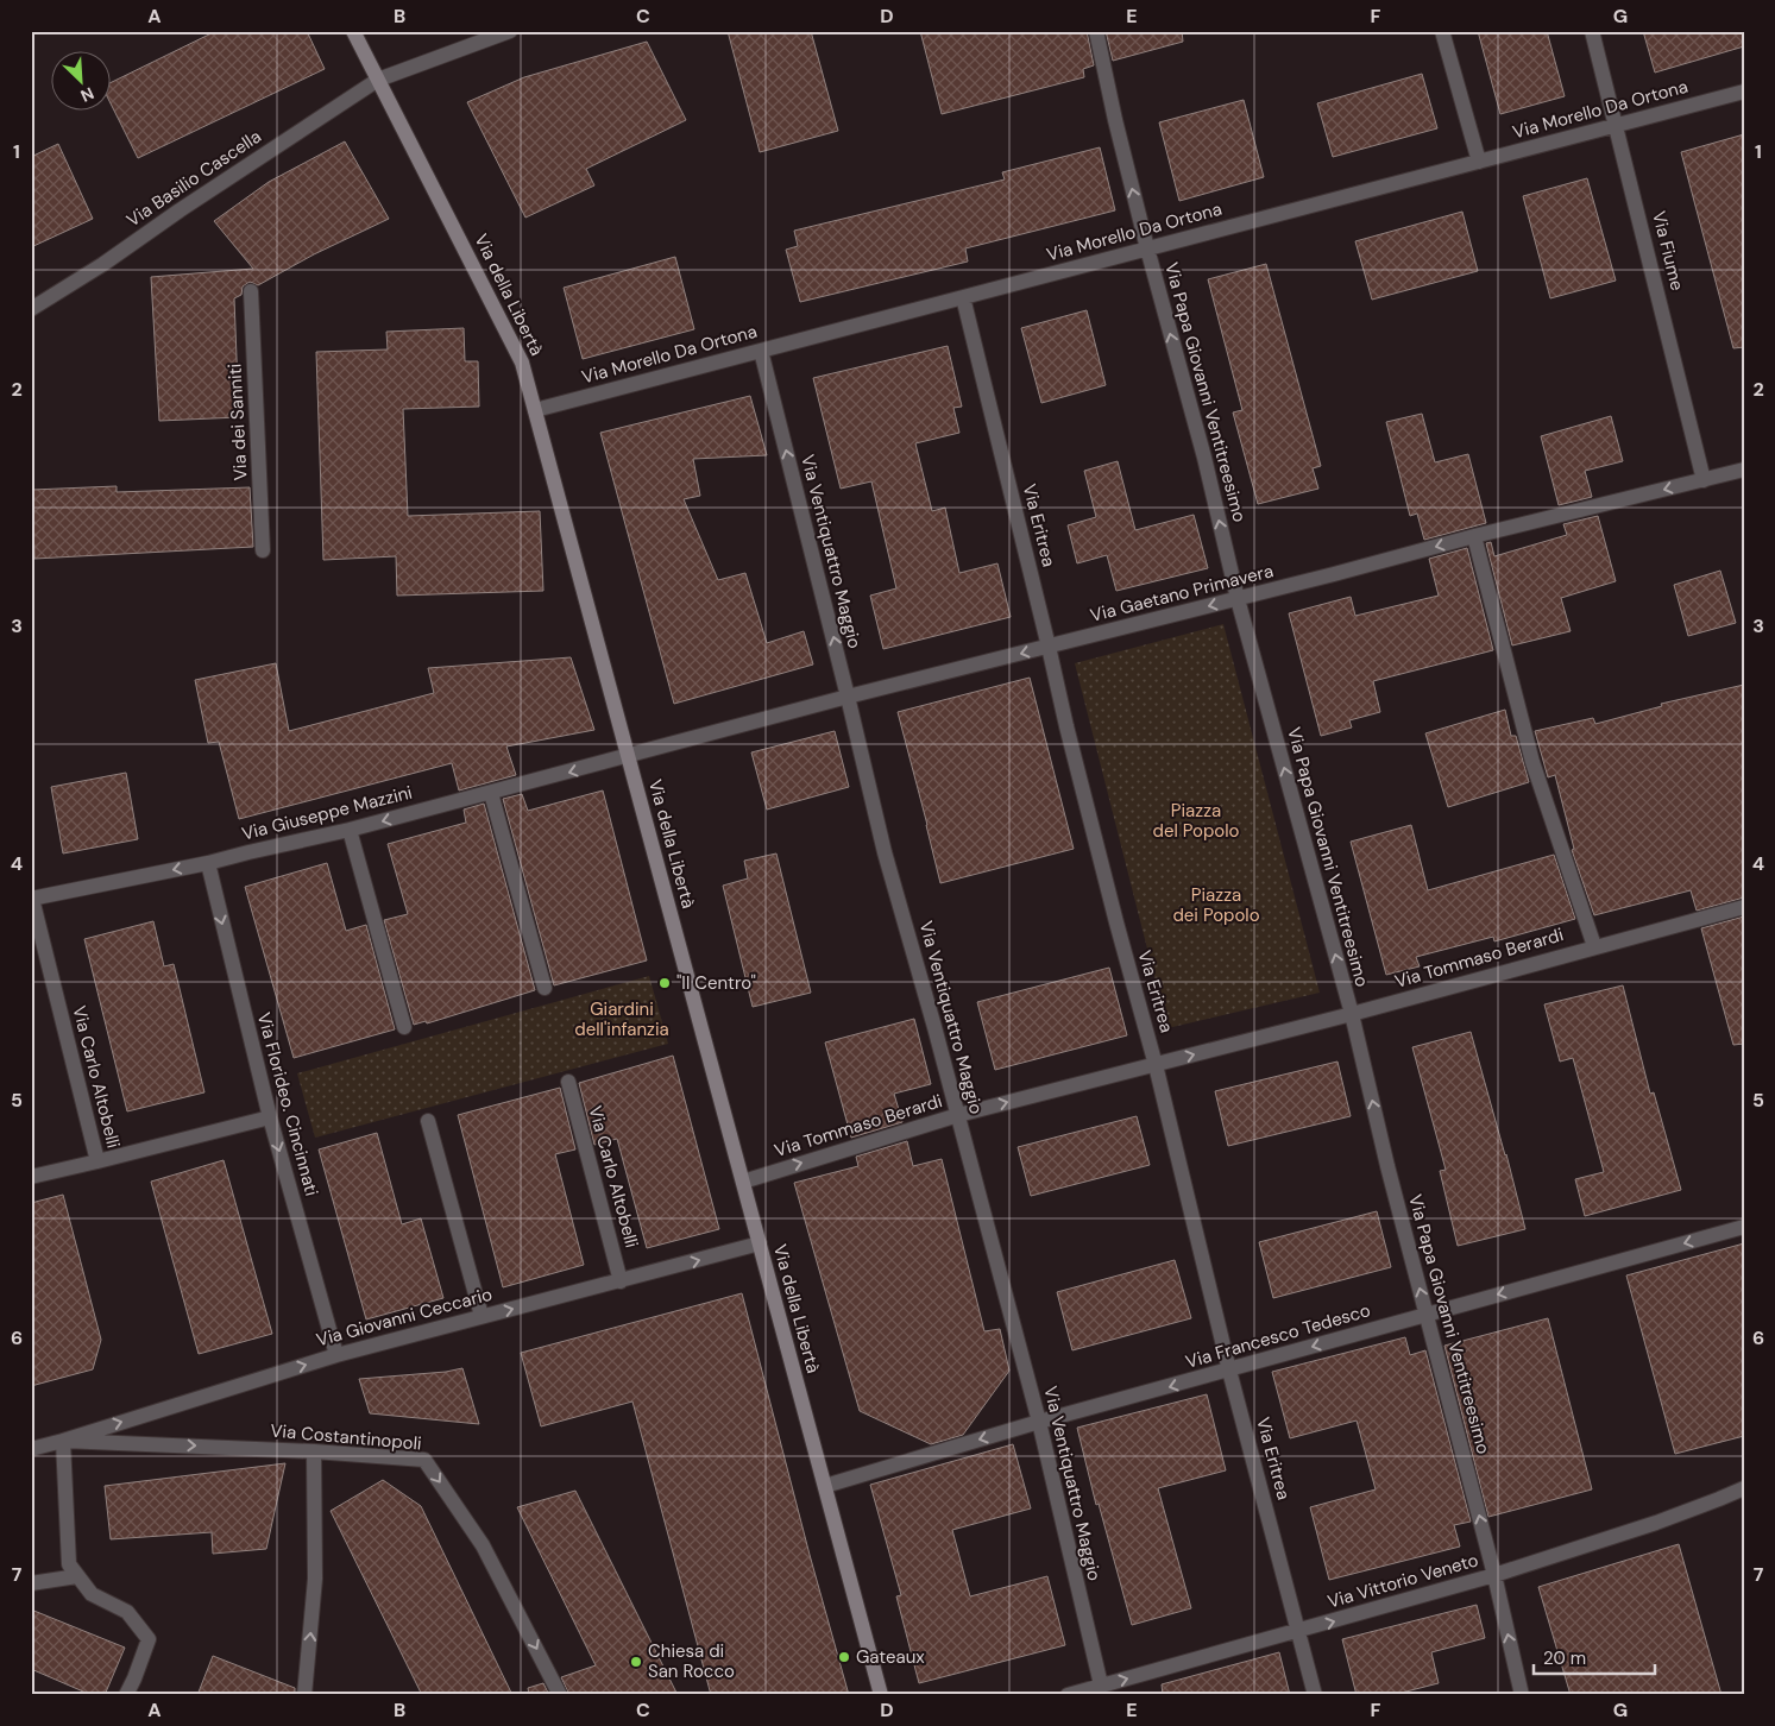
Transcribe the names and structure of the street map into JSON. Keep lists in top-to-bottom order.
{
  "streets": {
    "main road": ["Via della Libertà"],
    "street": [
      "Via Morello Da Ortona",
      "Via Basilio Cascella",
      "Via Fiume",
      "Via Papa Giovanni Ventitreesimo",
      "Via dei Sanniti",
      "Via Eritrea",
      "Via Ventiquattro Maggio",
      "Via Gaetano Primavera",
      "Via Giuseppe Mazzini",
      "Via Tommaso Berardi",
      "Via Carlo Altobelli",
      "Via Florideo. Cincinnati",
      "Via Giovanni Ceccario",
      "Via Francesco Tedesco",
      "Via Costantinopoli",
      "Via Vittorio Veneto"
    ]
  },
  "crossings": [
    ["Via Morello Da Ortona", "Via Fiume"],
    ["Via Morello Da Ortona", "Via della Libertà"],
    ["Via Morello Da Ortona", "Via Papa Giovanni Ventitreesimo"],
    ["Via Morello Da Ortona", "Via Eritrea"],
    ["Via Morello Da Ortona", "Via Ventiquattro Maggio"],
    ["Via Basilio Cascella", "Via della Libertà"],
    ["Via Fiume", "Via Gaetano Primavera"],
    ["Via della Libertà", "Via Gaetano Primavera"],
    ["Via della Libertà", "Via Giuseppe Mazzini"],
    ["Via della Libertà", "Via Tommaso Berardi"],
    ["Via della Libertà", "Via Giovanni Ceccario"],
    ["Via della Libertà", "Via Francesco Tedesco"],
    ["Via Papa Giovanni Ventitreesimo", "Via Gaetano Primavera"],
    ["Via Papa Giovanni Ventitreesimo", "Via Tommaso Berardi"],
    ["Via Papa Giovanni Ventitreesimo", "Via Francesco Tedesco"],
    ["Via Papa Giovanni Ventitreesimo", "Via Vittorio Veneto"],
    ["Via Eritrea", "Via Gaetano Primavera"],
    ["Via Eritrea", "Via Tommaso Berardi"],
    ["Via Eritrea", "Via Francesco Tedesco"],
    ["Via Eritrea", "Via Vittorio Veneto"],
    ["Via Ventiquattro Maggio", "Via Gaetano Primavera"],
    ["Via Ventiquattro Maggio", "Via Tommaso Berardi"],
    ["Via Ventiquattro Maggio", "Via Francesco Tedesco"],
    ["Via Ventiquattro Maggio", "Via Vittorio Veneto"],
    ["Via Gaetano Primavera", "Via Giuseppe Mazzini"],
    ["Via Giuseppe Mazzini", "Via Carlo Altobelli"],
    ["Via Giuseppe Mazzini", "Via Florideo. Cincinnati"],
    ["Via Carlo Altobelli", "Via Florideo. Cincinnati"],
    ["Via Carlo Altobelli", "Via Giovanni Ceccario"],
    ["Via Florideo. Cincinnati", "Via Giovanni Ceccario"],
    ["Via Giovanni Ceccario", "Via Costantinopoli"]
  ],
  "one_way": [
    "Via Papa Giovanni Ventitreesimo",
    "Via Gaetano Primavera",
    "Via Giuseppe Mazzini",
    "Via Tommaso Berardi",
    "Via Florideo. Cincinnati",
    "Via Giovanni Ceccario",
    "Via Francesco Tedesco",
    "Via Costantinopoli",
    "Via Vittorio Veneto"
  ],
  "parks": ["Piazza del Popolo", "Piazza dei Popolo", "Giardini dell'infanzia"],
  "places": ["\"Il Centro\"", "Gateaux", "Chiesa di San Rocco"],
  "scale_bar": "20 m",
  "north": "bottom right",
  "grid": {
    "columns": [
      "A",
      "B",
      "C",
      "D",
      "E",
      "F",
      "G"
    ],
    "rows": [
      "1",
      "2",
      "3",
      "4",
      "5",
      "6",
      "7"
    ]
  }
}
